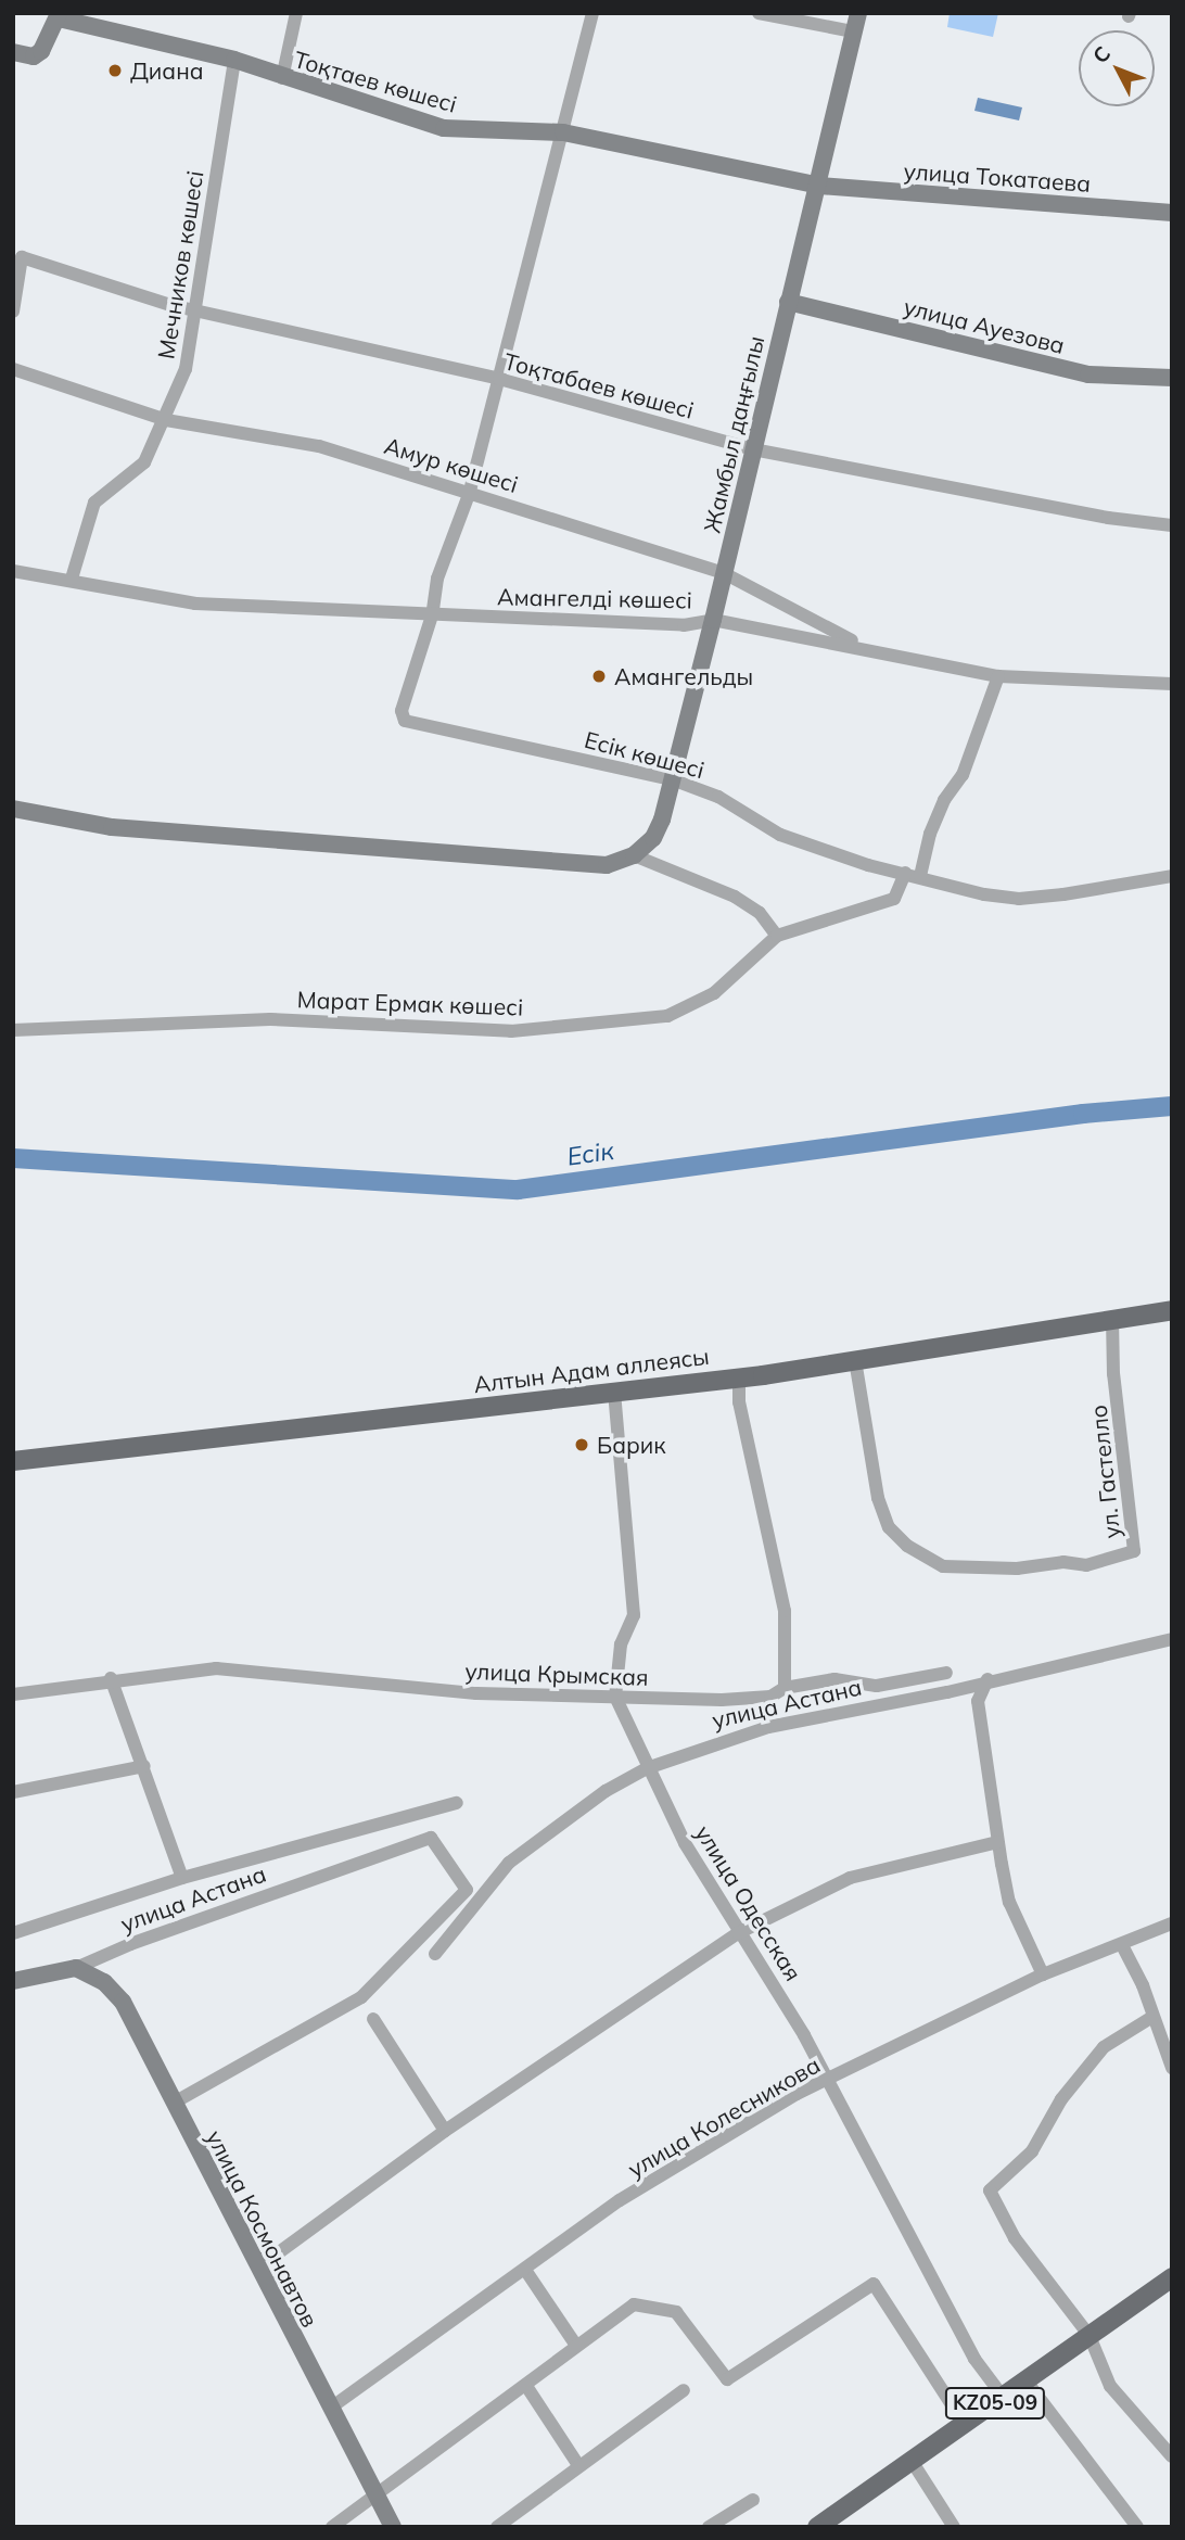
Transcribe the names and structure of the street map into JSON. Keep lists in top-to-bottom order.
{
  "streets": {
    "main road": ["Алтын Адам аллеясы", "KZ05-09"],
    "street": [
      "Тоқтаев көшесі",
      "улица Токатаева",
      "Мечников көшесі",
      "улица Ауезова",
      "Тоқтабаев көшесі",
      "Жамбыл даңғылы",
      "Амур көшесі",
      "Амангелді көшесі",
      "Есік көшесі",
      "Марат Ермак көшесі",
      "ул. Гастелло",
      "улица Крымская",
      "улица Астана",
      "улица Одесская",
      "улица Колесникова",
      "улица Космонавтов"
    ]
  },
  "crossings": [
    ["Тоқтаев көшесі", "улица Токатаева"],
    ["Тоқтаев көшесі", "Мечников көшесі"],
    ["Тоқтаев көшесі", "Жамбыл даңғылы"],
    ["улица Токатаева", "Жамбыл даңғылы"],
    ["Мечников көшесі", "Тоқтабаев көшесі"],
    ["Мечников көшесі", "Амур көшесі"],
    ["Мечников көшесі", "Амангелді көшесі"],
    ["улица Ауезова", "Жамбыл даңғылы"],
    ["Тоқтабаев көшесі", "Жамбыл даңғылы"],
    ["Жамбыл даңғылы", "Амур көшесі"],
    ["Жамбыл даңғылы", "Амангелді көшесі"],
    ["Жамбыл даңғылы", "Есік көшесі"],
    ["Амур көшесі", "Амангелді көшесі"],
    ["Амангелді көшесі", "Есік көшесі"],
    ["Алтын Адам аллеясы", "ул. Гастелло"],
    ["Алтын Адам аллеясы", "улица Одесская"],
    ["улица Крымская", "улица Одесская"],
    ["улица Астана", "улица Одесская"],
    ["улица Астана", "улица Космонавтов"],
    ["улица Одесская", "улица Колесникова"],
    ["улица Одесская", "KZ05-09"],
    ["улица Колесникова", "улица Космонавтов"]
  ],
  "water": ["Есік"],
  "places": ["Диана", "Амангельды", "Барик"],
  "north": "top left"
}
